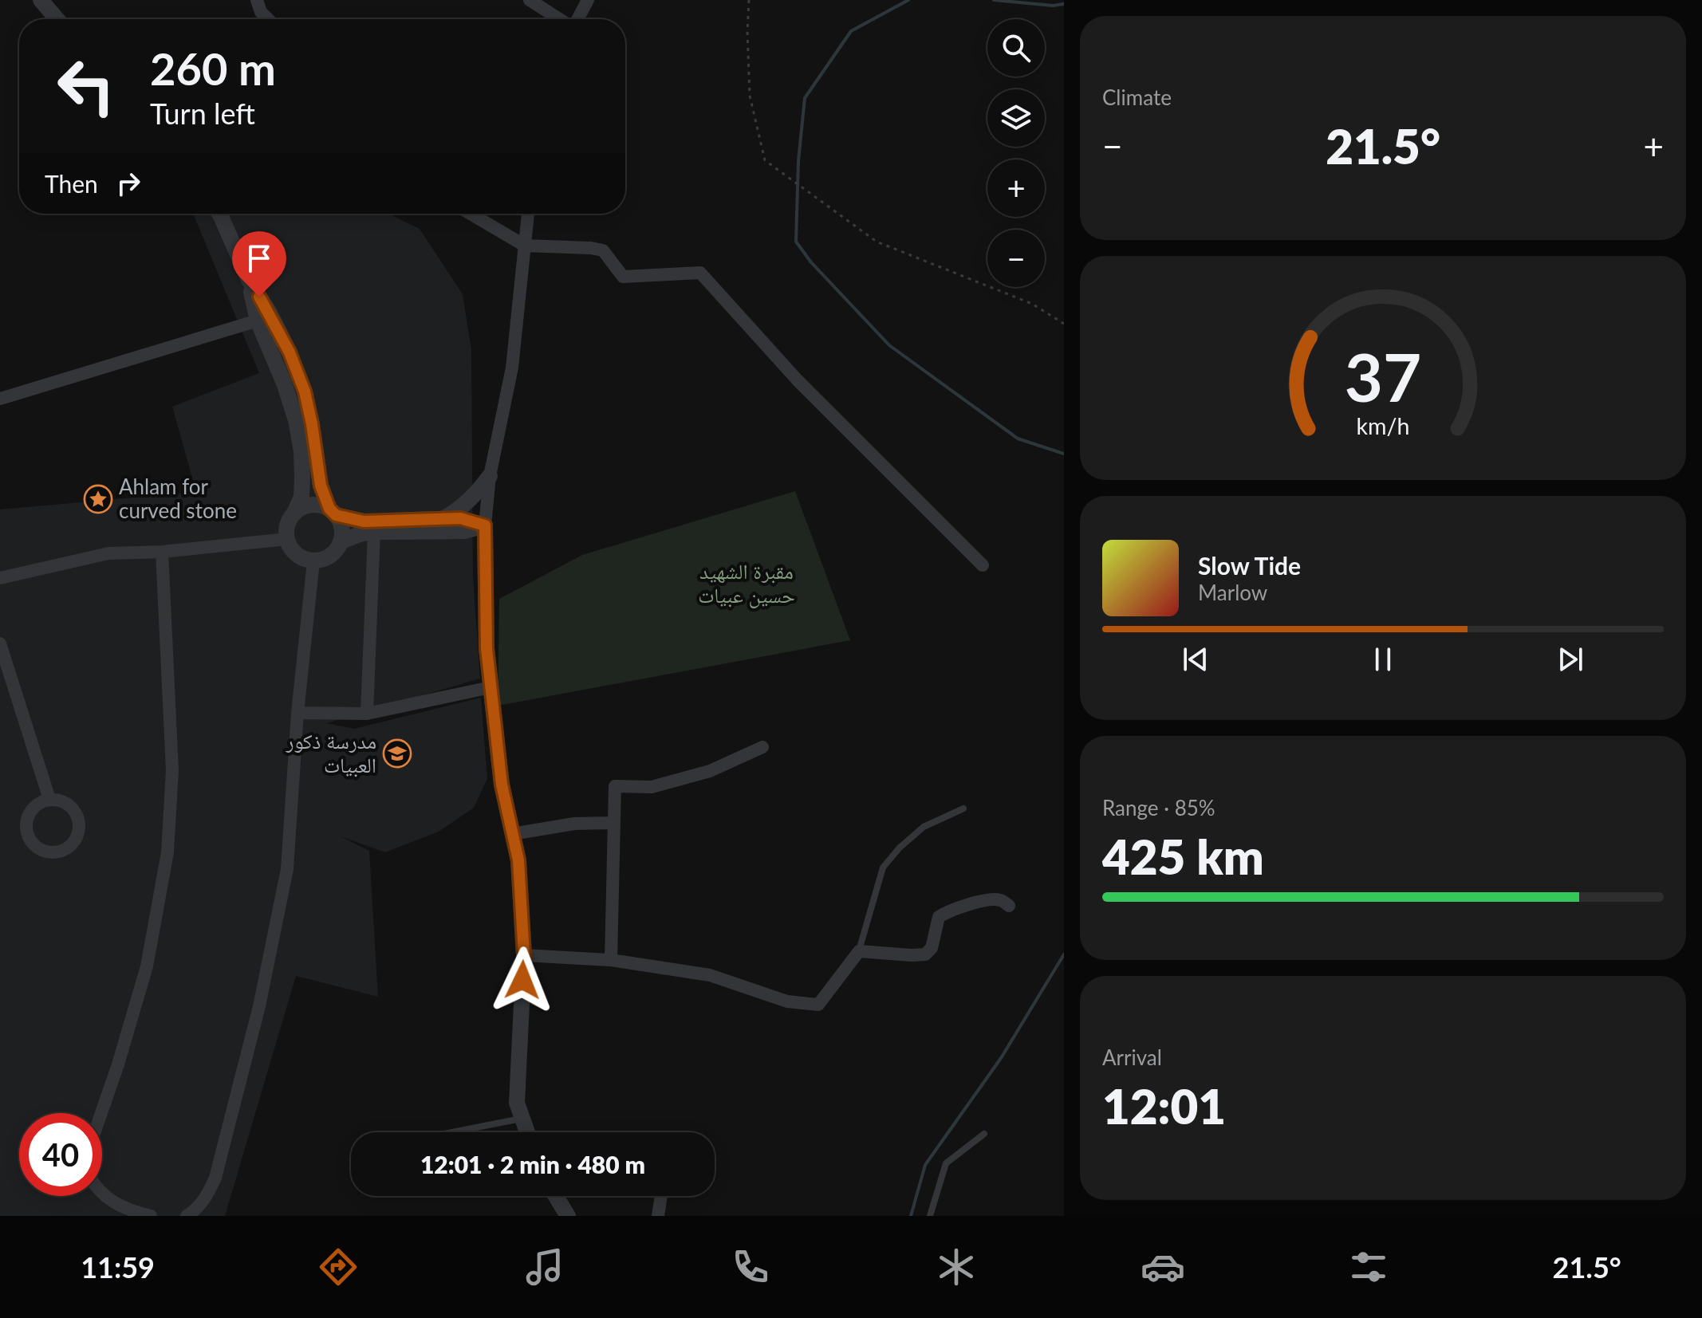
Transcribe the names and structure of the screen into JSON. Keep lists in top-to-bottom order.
{
  "parks": ["مقبرة الشهيد حسين عبيات"],
  "places": {
    "place": ["Ahlam for curved stone"],
    "school or university": ["مدرسة ذكور العبيات"]
  },
  "page": {
    "tile": [
      "Climate",
      ["Range · 85%", "425 km"],
      ["Arrival", "12:01"]
    ],
    "map_buttons": ["+", "−"],
    "turn": ["260 m", "Turn left"],
    "heat": ["−", "21.5°", "+"],
    "then": "Then",
    "song": ["Slow Tide", "Marlow"],
    "limit": "40",
    "trip": "12:01 · 2 min · 480 m",
    "tabs": ["11:59", "21.5°"],
    "gauge": ["37", "km/h"]
  }
}
